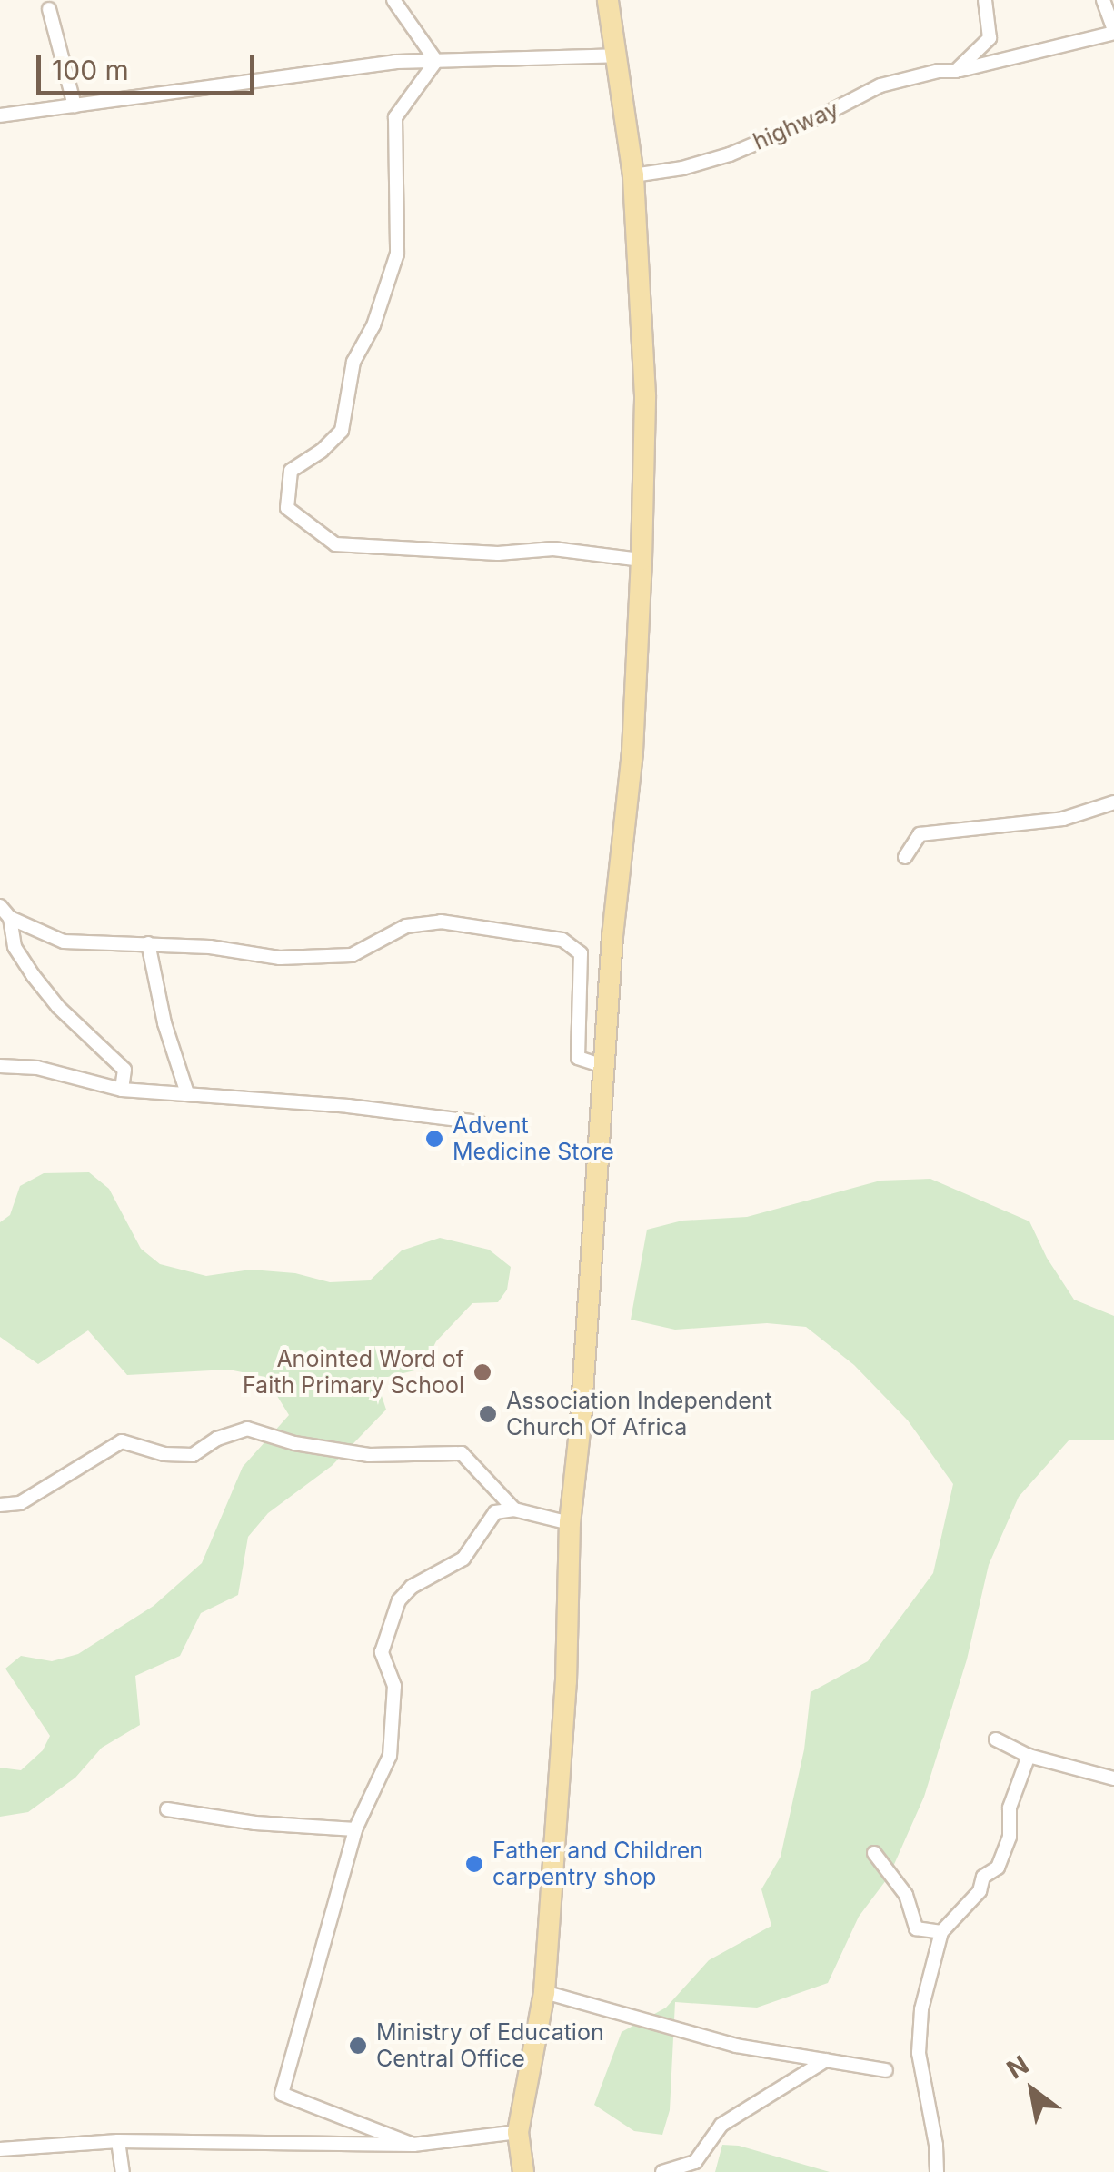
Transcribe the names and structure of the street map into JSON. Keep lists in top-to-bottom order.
{
  "streets": {
    "street": ["highway"]
  },
  "places": [
    "Advent Medicine Store",
    "Anointed Word of Faith Primary School",
    "Association Independent Church Of Africa",
    "Father and Children carpentry shop",
    "Ministry of Education Central Office"
  ],
  "scale_bar": "100 m",
  "north": "top left"
}
